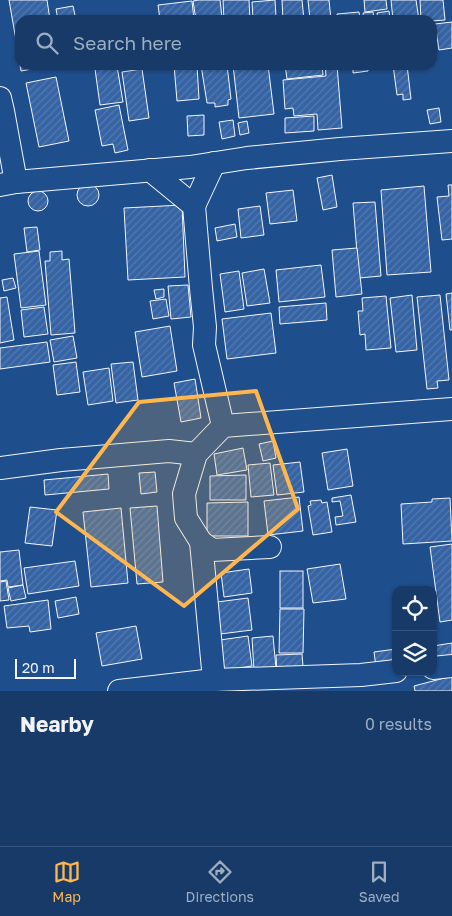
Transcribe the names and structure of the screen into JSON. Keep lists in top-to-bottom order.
{
  "scale_bar": "20 m",
  "page": {
    "search": "Search here",
    "scale": "20 m",
    "heading": ["Nearby", "0 results"],
    "nav": ["Map", "Directions", "Saved"]
  }
}
